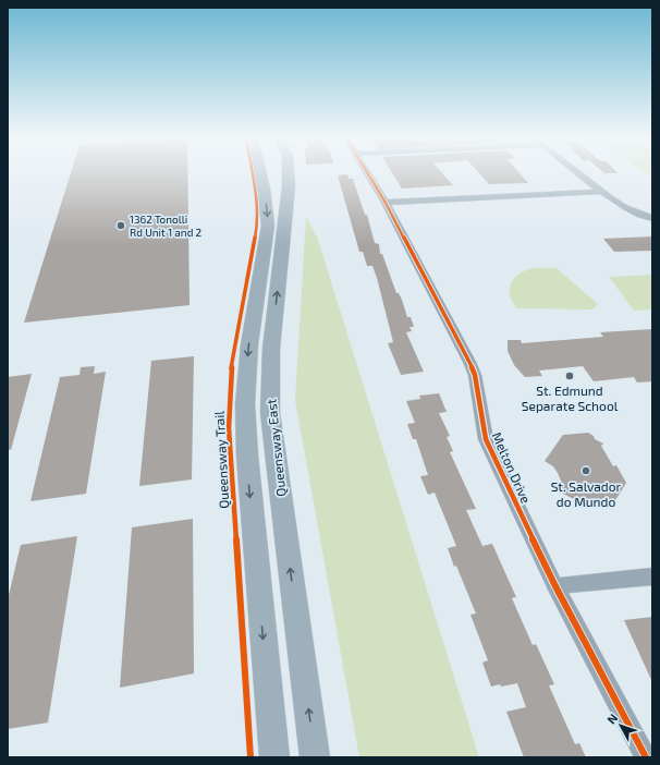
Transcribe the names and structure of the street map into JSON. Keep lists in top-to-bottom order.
{
  "streets": {
    "main road": ["Queensway East"],
    "street": ["Melton Drive"],
    "cycle path": ["Queensway Trail"]
  },
  "places": ["1362 Tonolli Rd Unit 1 and 2", "St. Edmund Separate School", "St. Salvador do Mundo"],
  "north": "top left"
}
